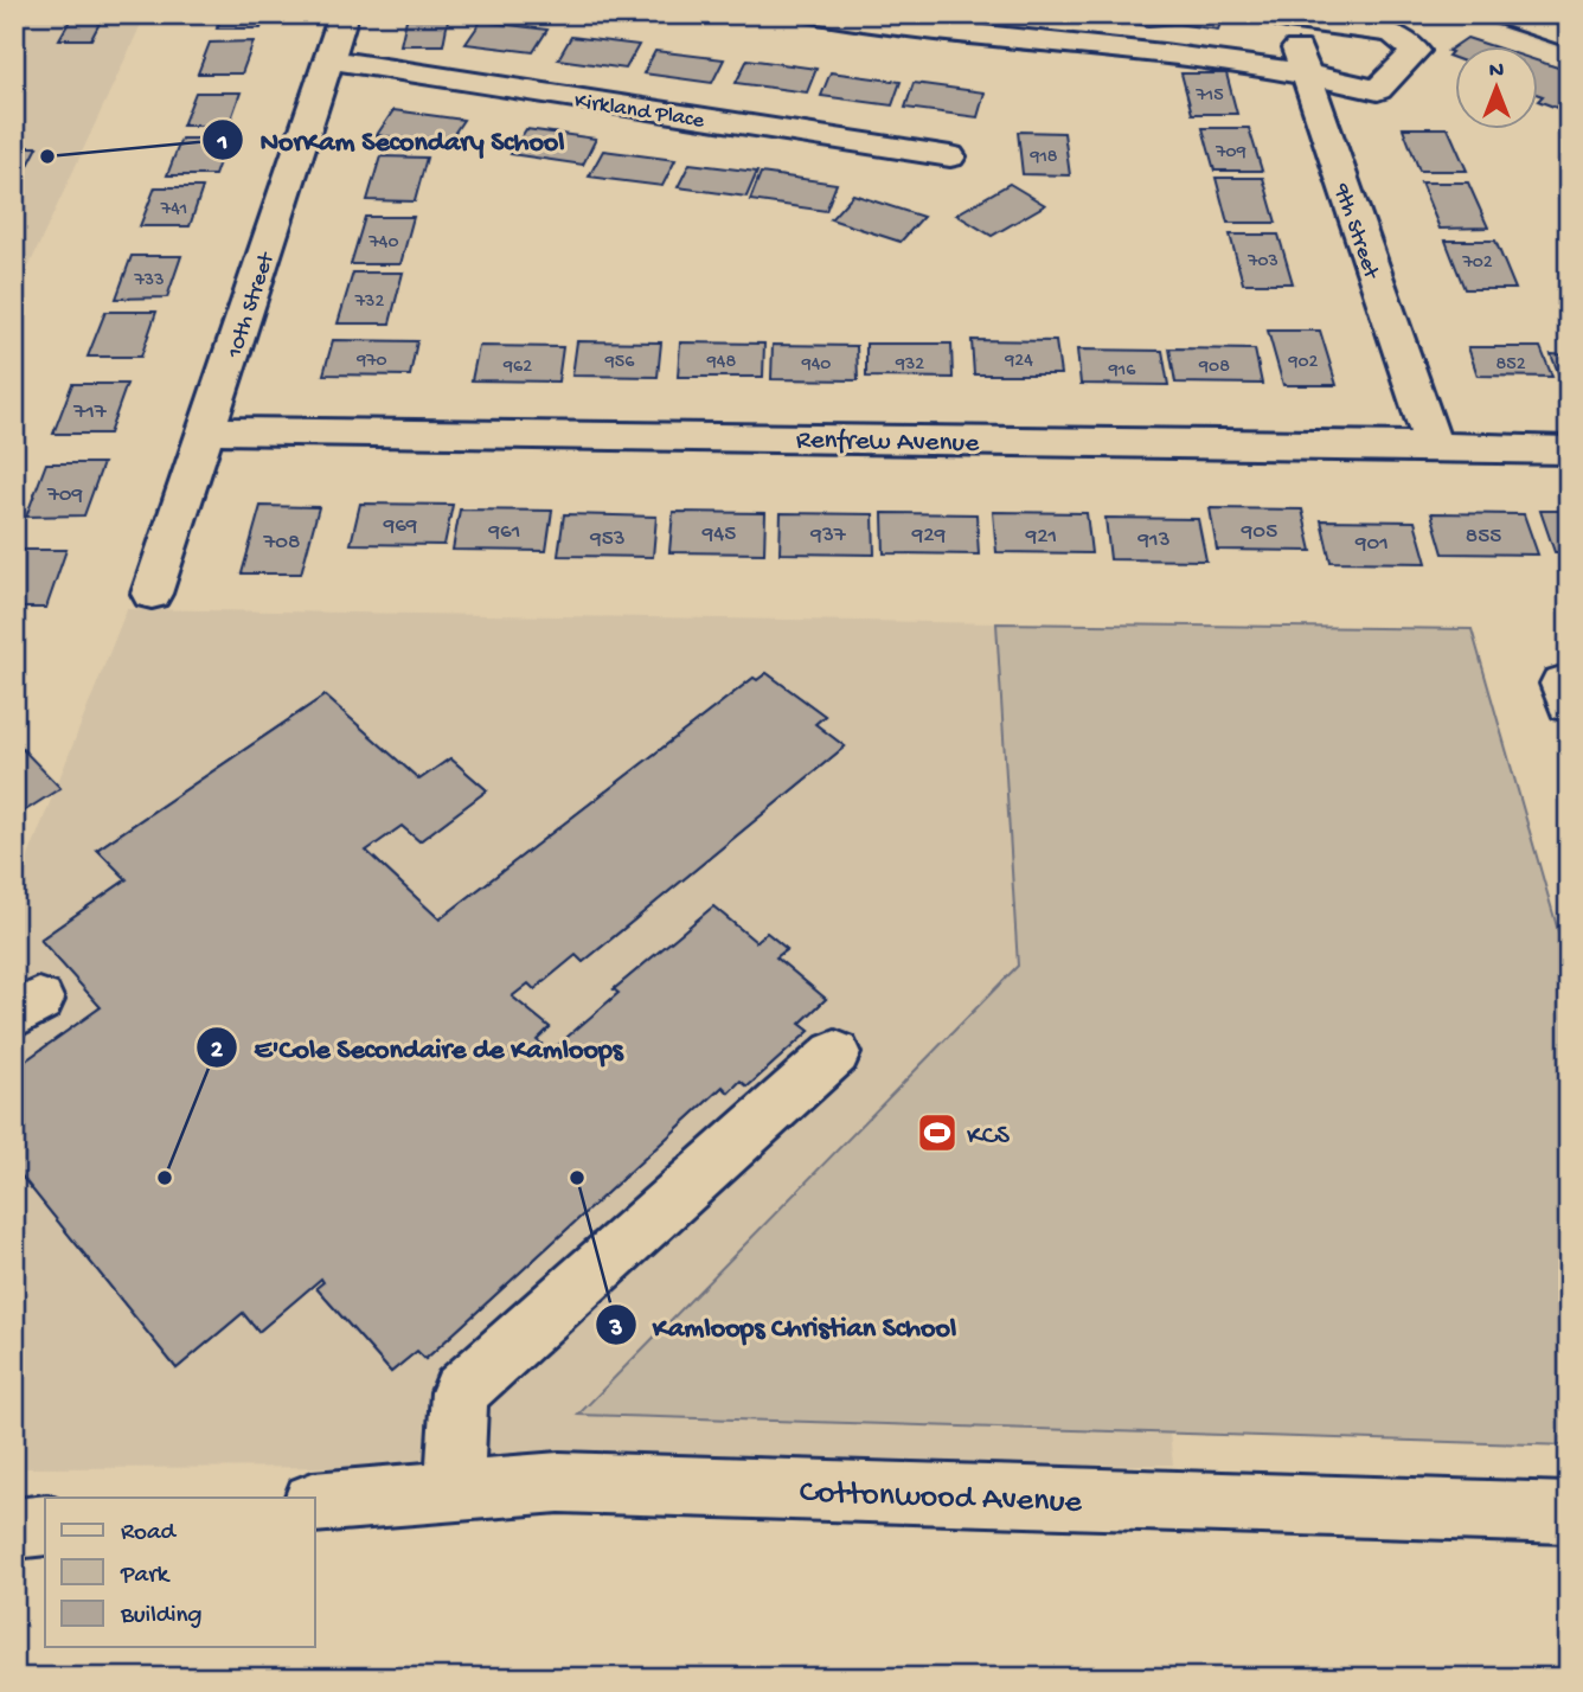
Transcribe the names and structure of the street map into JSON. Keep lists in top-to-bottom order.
{
  "streets": {
    "street": [
      "Kirkland Place",
      "9th Street",
      "10th Street",
      "Renfrew Avenue",
      "Cottonwood Avenue"
    ]
  },
  "crossings": [
    ["Kirkland Place", "10th Street"],
    ["9th Street", "Renfrew Avenue"],
    ["10th Street", "Renfrew Avenue"]
  ],
  "places": {
    "other": ["NorKam Secondary School", "E'Cole Secondaire de Kamloops", "Kamloops Christian School"],
    "sports": ["KCS"]
  },
  "house_numbers": [
    "715",
    "709",
    "918",
    "741",
    "740",
    "703",
    "702",
    "733",
    "732",
    "970",
    "924",
    "956",
    "948",
    "902",
    "940",
    "932",
    "852",
    "962",
    "908",
    "916",
    "717",
    "709",
    "969",
    "961",
    "905",
    "945",
    "937",
    "929",
    "921",
    "855",
    "953",
    "913",
    "708",
    "901"
  ],
  "legend": ["Road", "Park", "Building"],
  "north": "top"
}
